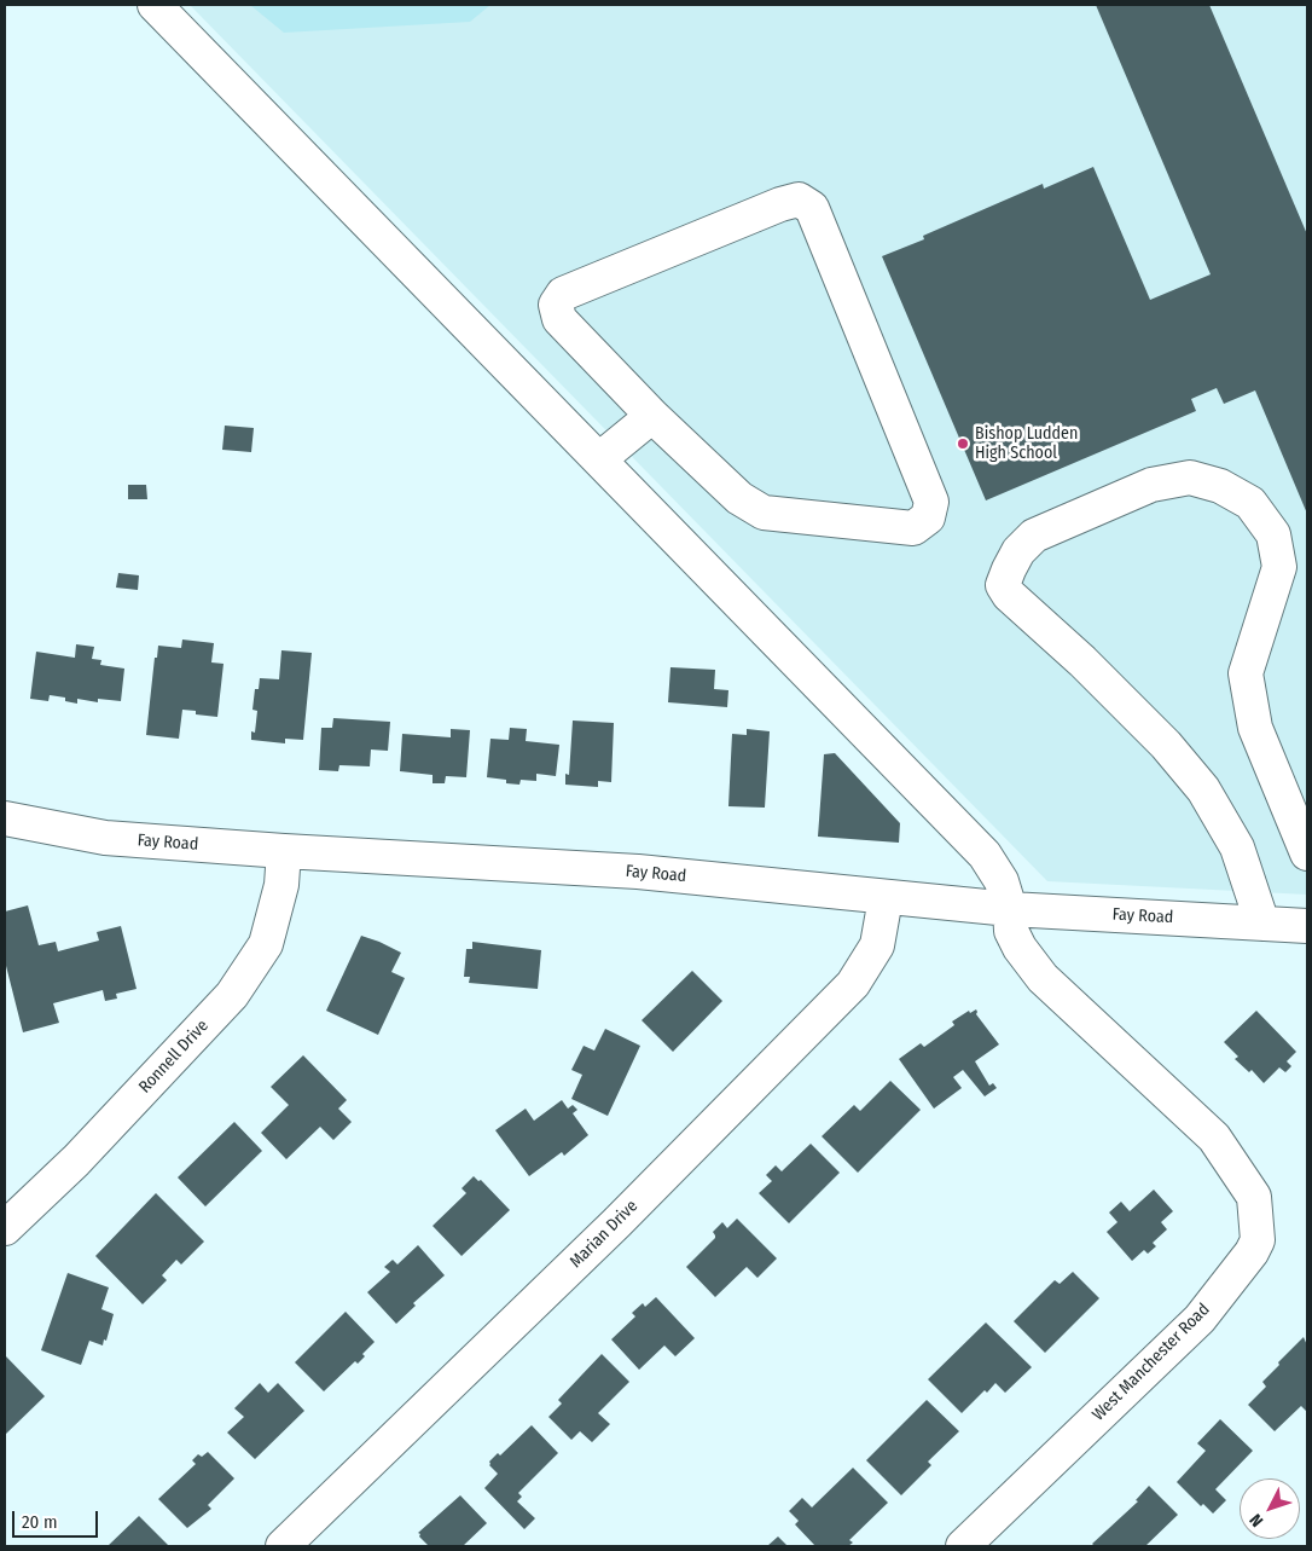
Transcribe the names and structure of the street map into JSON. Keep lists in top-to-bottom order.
{
  "streets": {
    "street": [
      "Fay Road",
      "Ronnell Drive",
      "Marian Drive",
      "West Manchester Road"
    ]
  },
  "crossings": [
    ["Fay Road", "Ronnell Drive"],
    ["Fay Road", "Marian Drive"],
    ["Fay Road", "West Manchester Road"]
  ],
  "places": ["Bishop Ludden High School"],
  "scale_bar": "20 m",
  "north": "bottom left"
}
